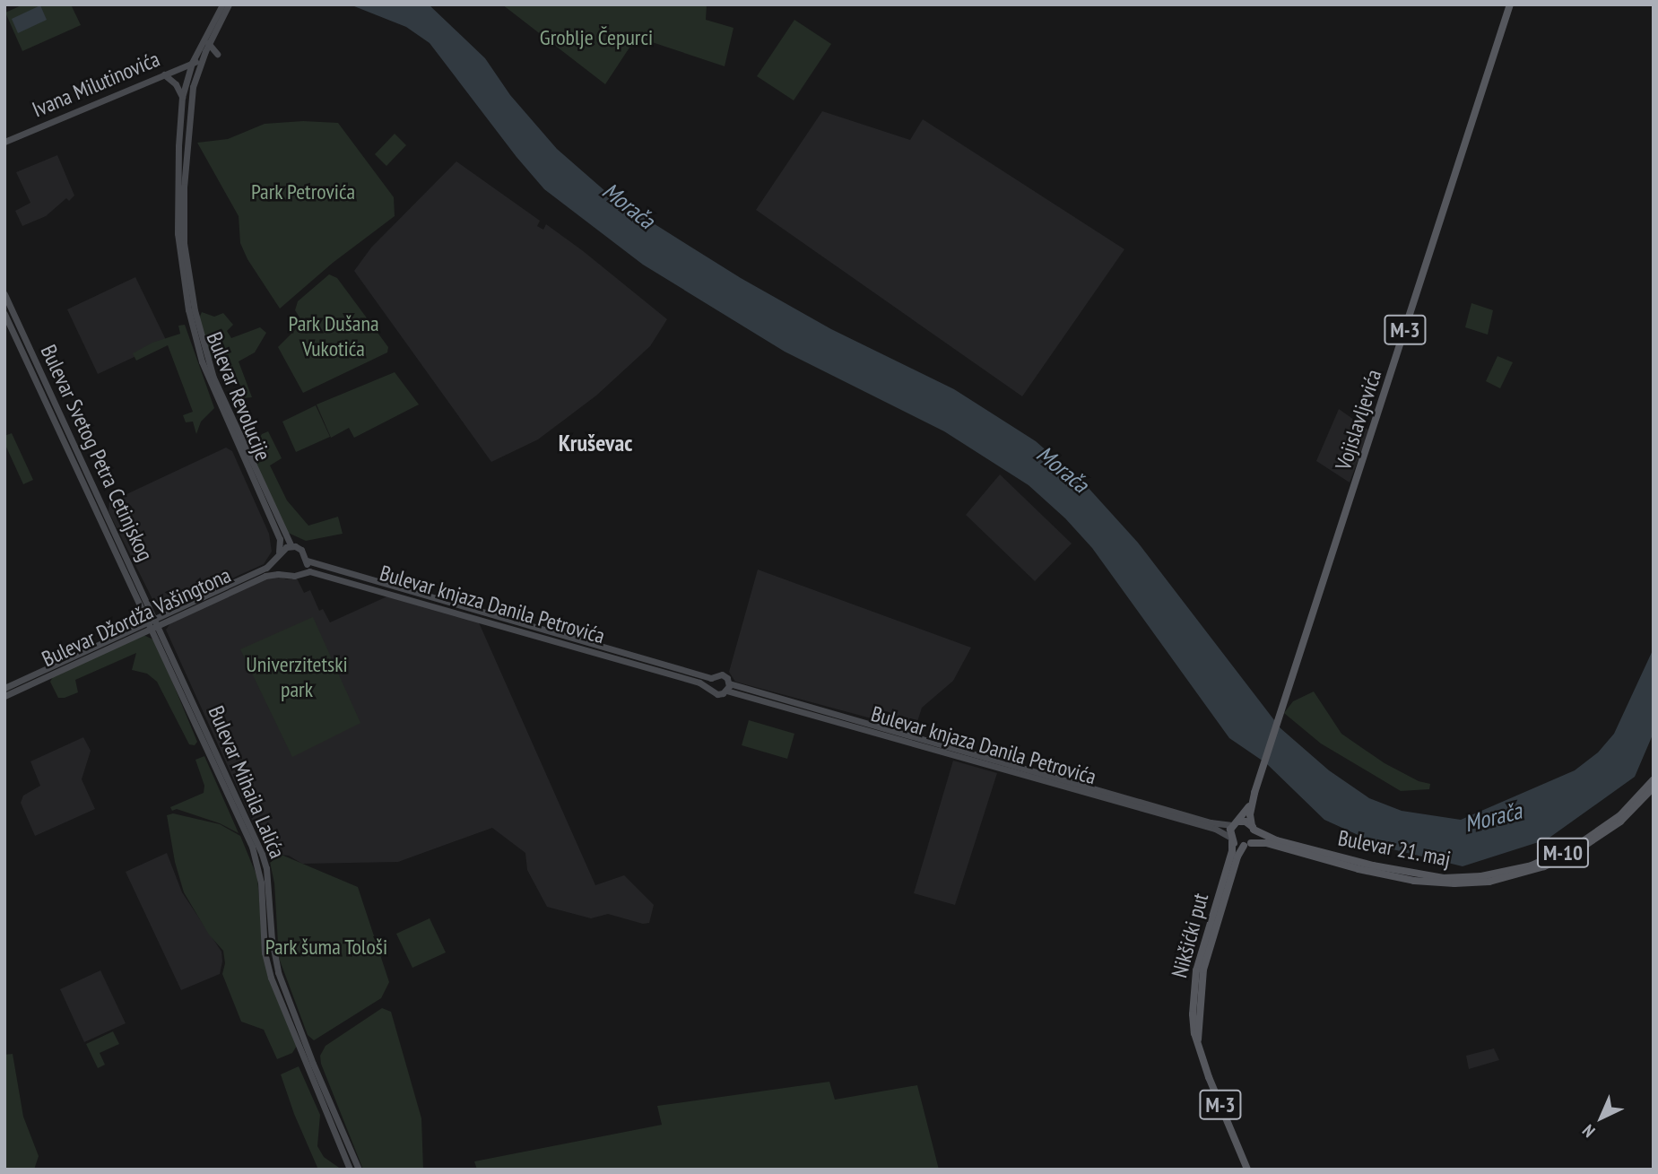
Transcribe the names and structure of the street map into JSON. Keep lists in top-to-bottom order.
{
  "streets": {
    "main road": [
      "Ivana Milutinovića",
      "M-3",
      "Bulevar Revolucije",
      "Vojislavljevića",
      "Bulevar Svetog Petra Cetinjskog",
      "Bulevar knjaza Danila Petrovića",
      "Bulevar Džordža Vašingtona",
      "Bulevar Mihaila Lalića",
      "Bulevar 21. maj",
      "M-10",
      "Nikšićki put"
    ]
  },
  "crossings": [
    ["Ivana Milutinovića", "Bulevar Revolucije"],
    ["M-3", "Vojislavljevića"],
    ["M-3", "Bulevar knjaza Danila Petrovića"],
    ["M-3", "Bulevar 21. maj"],
    ["M-3", "Nikšićki put"],
    ["Bulevar Revolucije", "Bulevar knjaza Danila Petrovića"],
    ["Bulevar Revolucije", "Bulevar Džordža Vašingtona"],
    ["Bulevar Svetog Petra Cetinjskog", "Bulevar Džordža Vašingtona"],
    ["Bulevar Svetog Petra Cetinjskog", "Bulevar Mihaila Lalića"],
    ["Bulevar knjaza Danila Petrovića", "Bulevar Džordža Vašingtona"],
    ["Bulevar knjaza Danila Petrovića", "Bulevar 21. maj"],
    ["Bulevar knjaza Danila Petrovića", "Nikšićki put"],
    ["Bulevar Džordža Vašingtona", "Bulevar Mihaila Lalića"],
    ["Bulevar 21. maj", "Nikšićki put"]
  ],
  "districts": ["Kruševac"],
  "water": ["Morača"],
  "parks": [
    "Groblje Čepurci",
    "Park Petrovića",
    "Park Dušana Vukotića",
    "Univerzitetski park",
    "Park šuma Tološi"
  ],
  "north": "bottom left"
}
